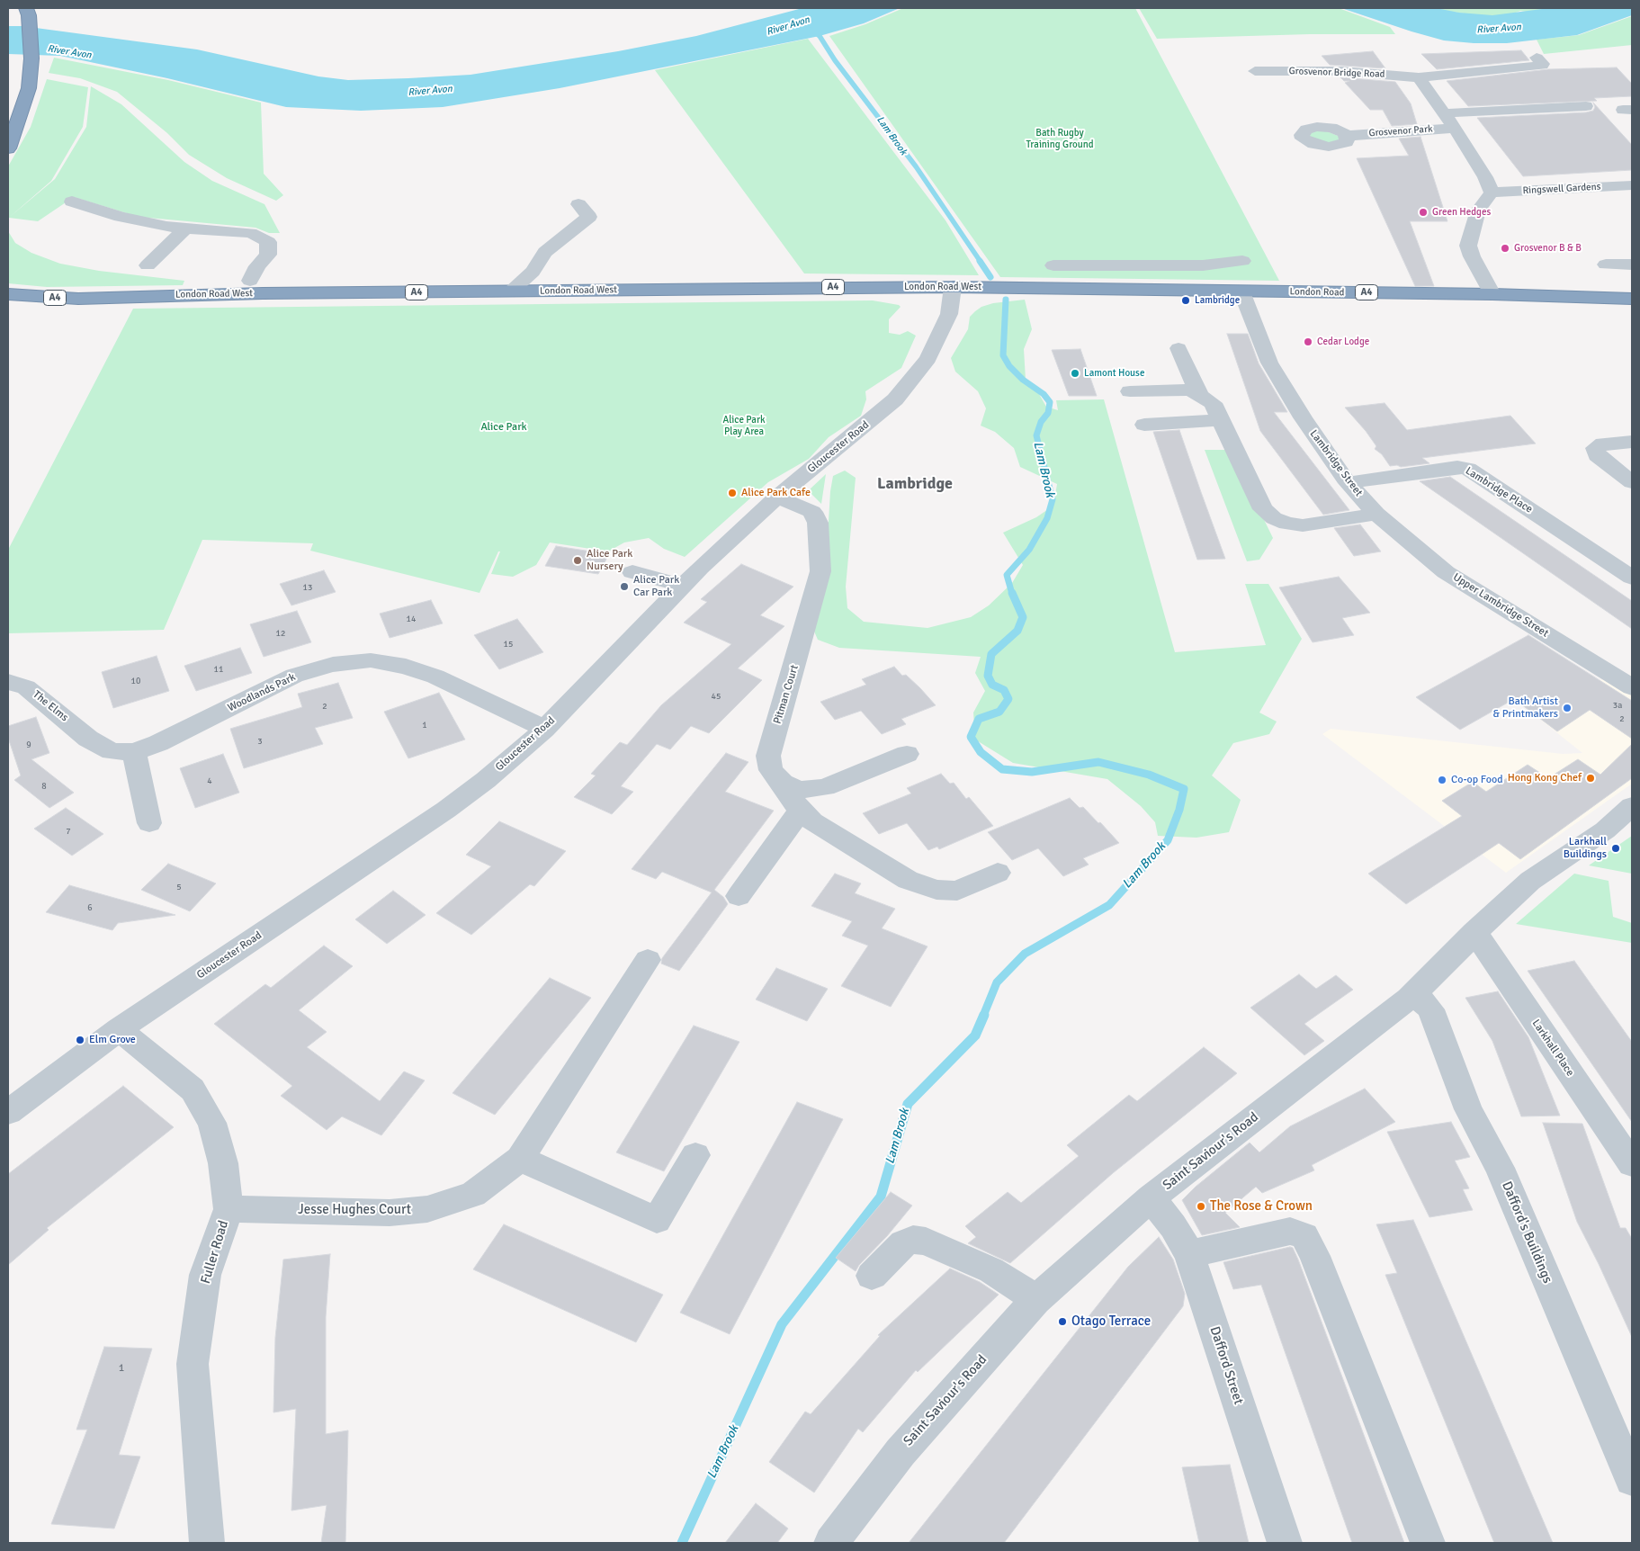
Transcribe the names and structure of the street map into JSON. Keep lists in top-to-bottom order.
{
  "streets": {
    "highway": ["A4", "London Road West", "London Road"],
    "street": [
      "Grosvenor Bridge Road",
      "Grosvenor Park",
      "Ringswell Gardens",
      "Gloucester Road",
      "Lambridge Street",
      "Lambridge Place",
      "Upper Lambridge Street",
      "Woodlands Park",
      "Pitman Court",
      "The Elms",
      "Larkhall Place",
      "Saint Saviour's Road",
      "Jesse Hughes Court",
      "Dafford's Buildings",
      "Fuller Road",
      "Dafford Street"
    ]
  },
  "crossings": [
    ["London Road West", "London Road"],
    ["London Road West", "Gloucester Road"],
    ["London Road", "Lambridge Street"],
    ["Gloucester Road", "Woodlands Park"],
    ["Gloucester Road", "Pitman Court"],
    ["Gloucester Road", "Fuller Road"],
    ["Lambridge Street", "Lambridge Place"],
    ["Lambridge Street", "Upper Lambridge Street"],
    ["Woodlands Park", "The Elms"],
    ["Larkhall Place", "Saint Saviour's Road"],
    ["Saint Saviour's Road", "Dafford's Buildings"],
    ["Saint Saviour's Road", "Dafford Street"],
    ["Jesse Hughes Court", "Fuller Road"]
  ],
  "districts": ["Lambridge"],
  "water": ["River Avon", "Lam Brook"],
  "parks": ["Bath Rugby Training Ground", "Alice Park Play Area", "Alice Park"],
  "places": [
    "Green Hedges",
    "Grosvenor B & B",
    "Lambridge",
    "Cedar Lodge",
    "Lamont House",
    "Alice Park Cafe",
    "Alice Park Nursery",
    "Alice Park Car Park",
    "Bath Artist & Printmakers",
    "Hong Kong Chef",
    "Co-op Food",
    "Larkhall Buildings",
    "Elm Grove",
    "The Rose & Crown",
    "Otago Terrace"
  ],
  "house_numbers": [
    "13",
    "14",
    "12",
    "15",
    "11",
    "10",
    "45",
    "3a",
    "2",
    "2",
    "1",
    "3",
    "9",
    "4",
    "8",
    "7",
    "5",
    "6",
    "1"
  ]
}
